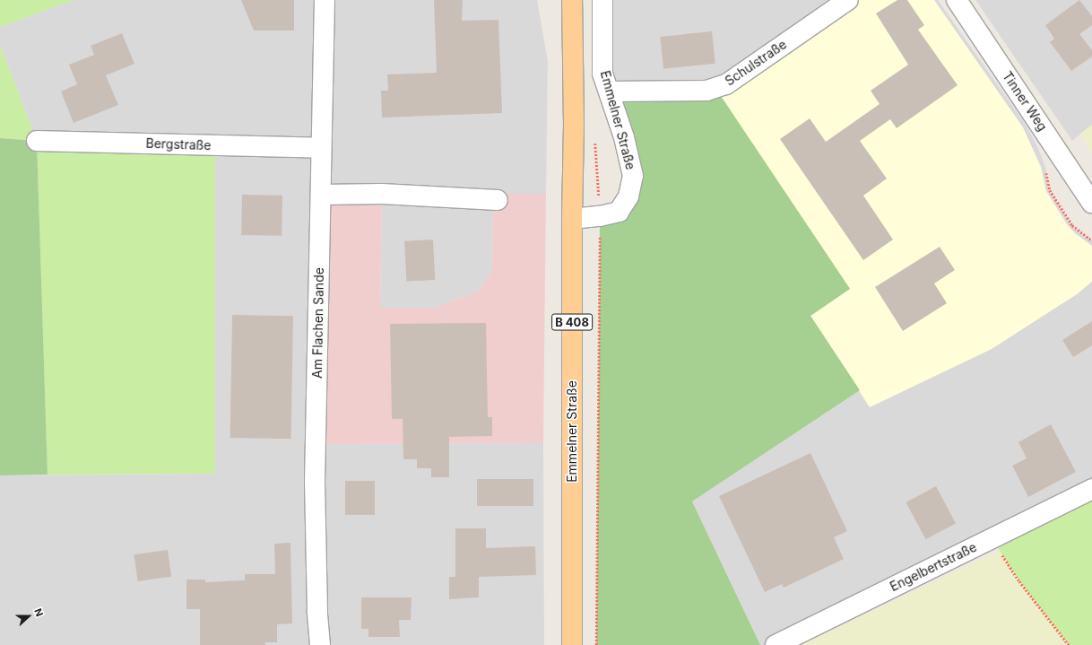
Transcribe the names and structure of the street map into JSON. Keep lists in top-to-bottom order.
{
  "streets": {
    "main road": ["Emmelner Straße", "B 408"],
    "street": [
      "Schulstraße",
      "Tinner Weg",
      "Bergstraße",
      "Am Flachen Sande",
      "Engelbertstraße"
    ]
  },
  "crossings": [
    ["Schulstraße", "Emmelner Straße"],
    ["Bergstraße", "Am Flachen Sande"]
  ],
  "north": "right"
}
